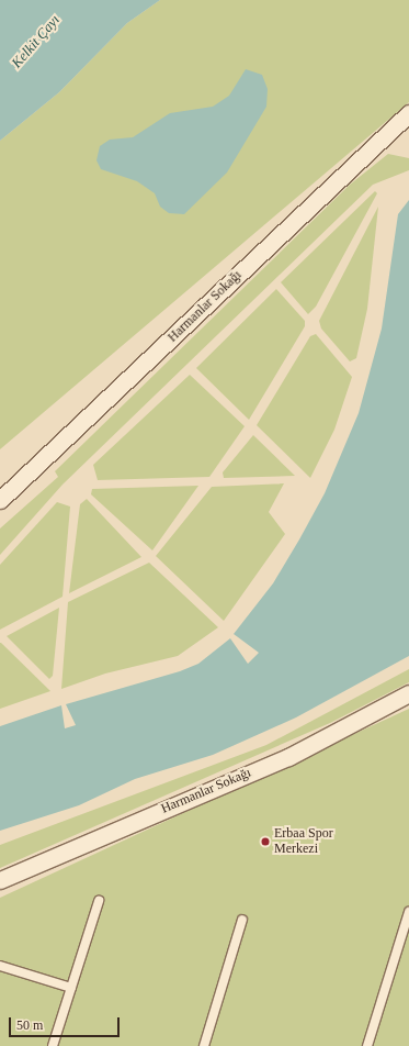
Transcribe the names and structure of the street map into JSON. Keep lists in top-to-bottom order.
{
  "streets": {
    "street": ["Harmanlar Sokağı"]
  },
  "water": ["Kelkit Çayı"],
  "places": ["Erbaa Spor Merkezi"],
  "scale_bar": "50 m"
}
